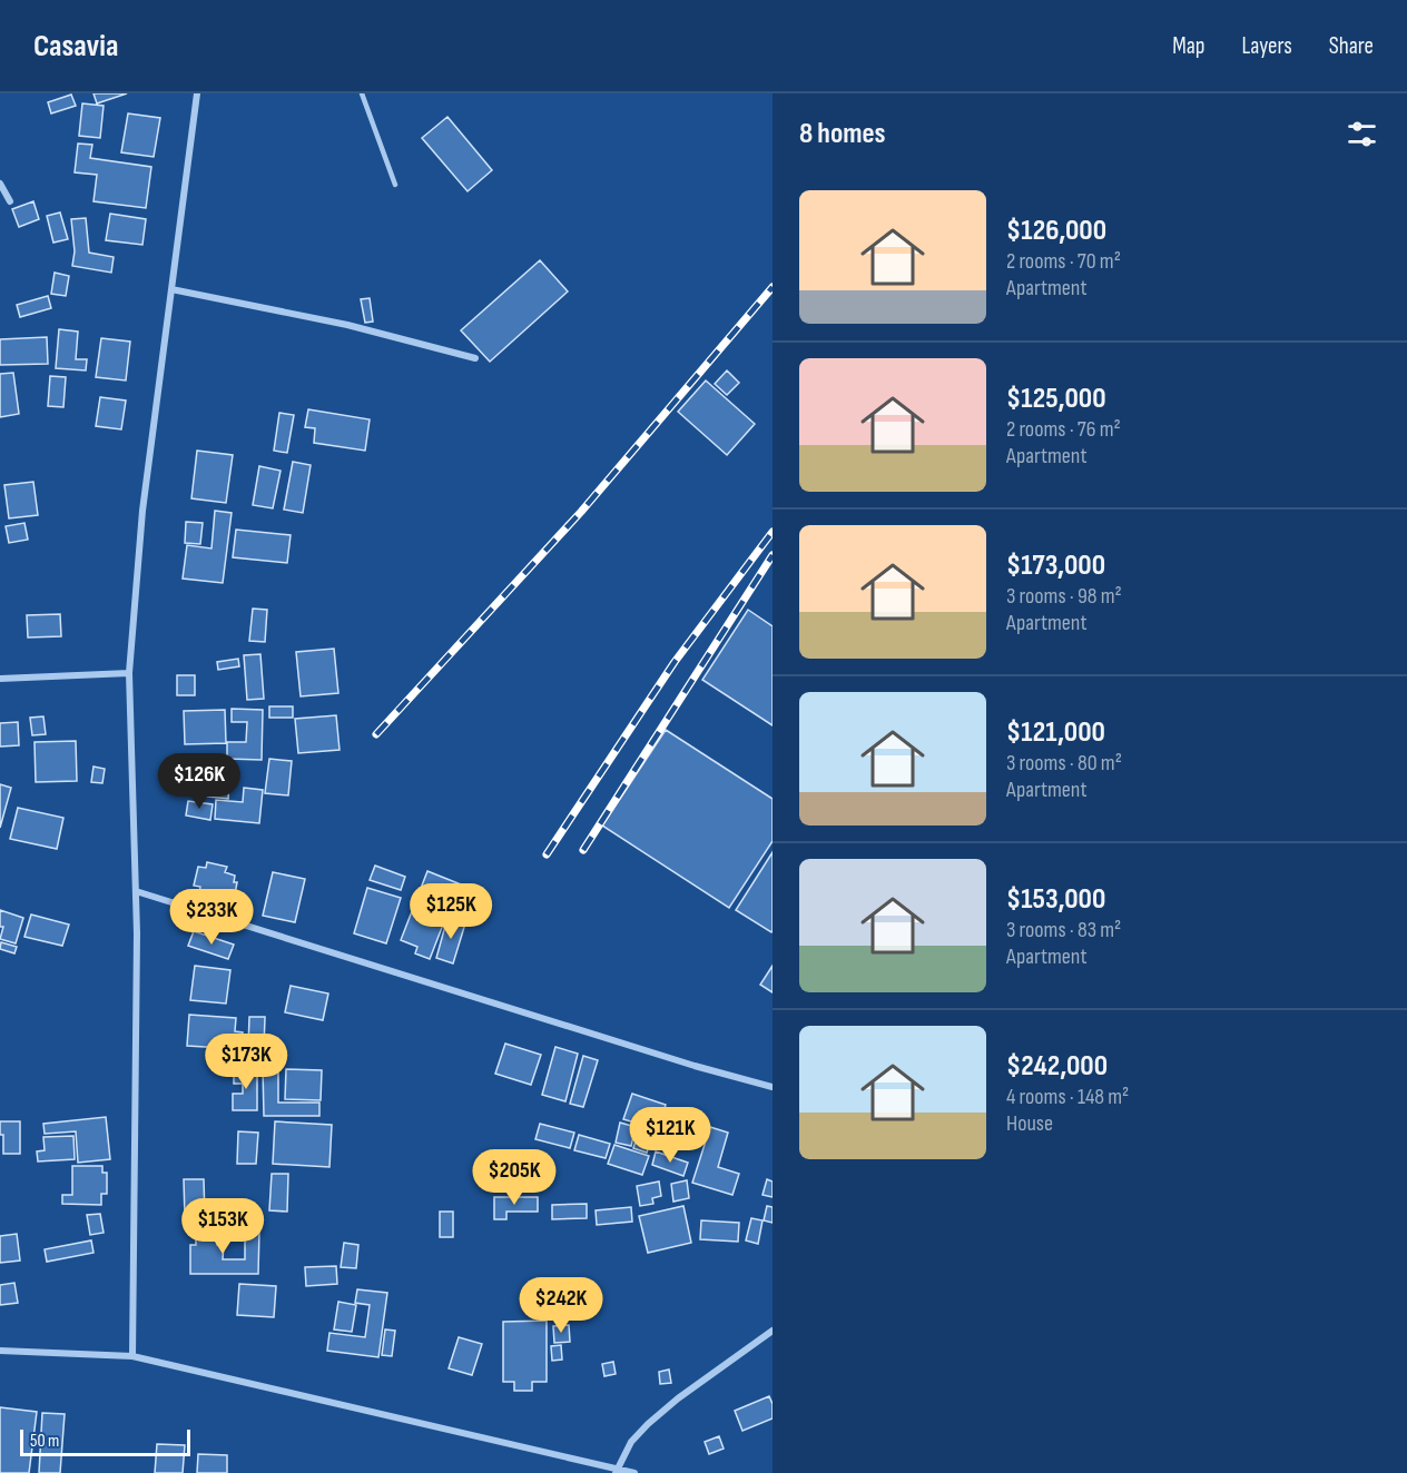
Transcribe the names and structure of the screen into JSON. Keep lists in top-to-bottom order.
{
  "scale_bar": "50 m",
  "page": {
    "header": "Casavia",
    "nav": ["Map", "Layers", "Share"],
    "heading": "8 homes",
    "list": [
      {
        "name": "$126,000",
        "note": "2 rooms · 70 m² · Apartment"
      },
      {
        "name": "$125,000",
        "note": "2 rooms · 76 m² · Apartment"
      },
      {
        "name": "$173,000",
        "note": "3 rooms · 98 m² · Apartment"
      },
      {
        "name": "$121,000",
        "note": "3 rooms · 80 m² · Apartment"
      },
      {
        "name": "$153,000",
        "note": "3 rooms · 83 m² · Apartment"
      },
      {
        "name": "$242,000",
        "note": "4 rooms · 148 m² · House"
      }
    ],
    "price": [
      "$126K",
      "$125K",
      "$233K",
      "$173K",
      "$121K",
      "$205K",
      "$153K",
      "$242K"
    ],
    "scale": "50 m"
  }
}
